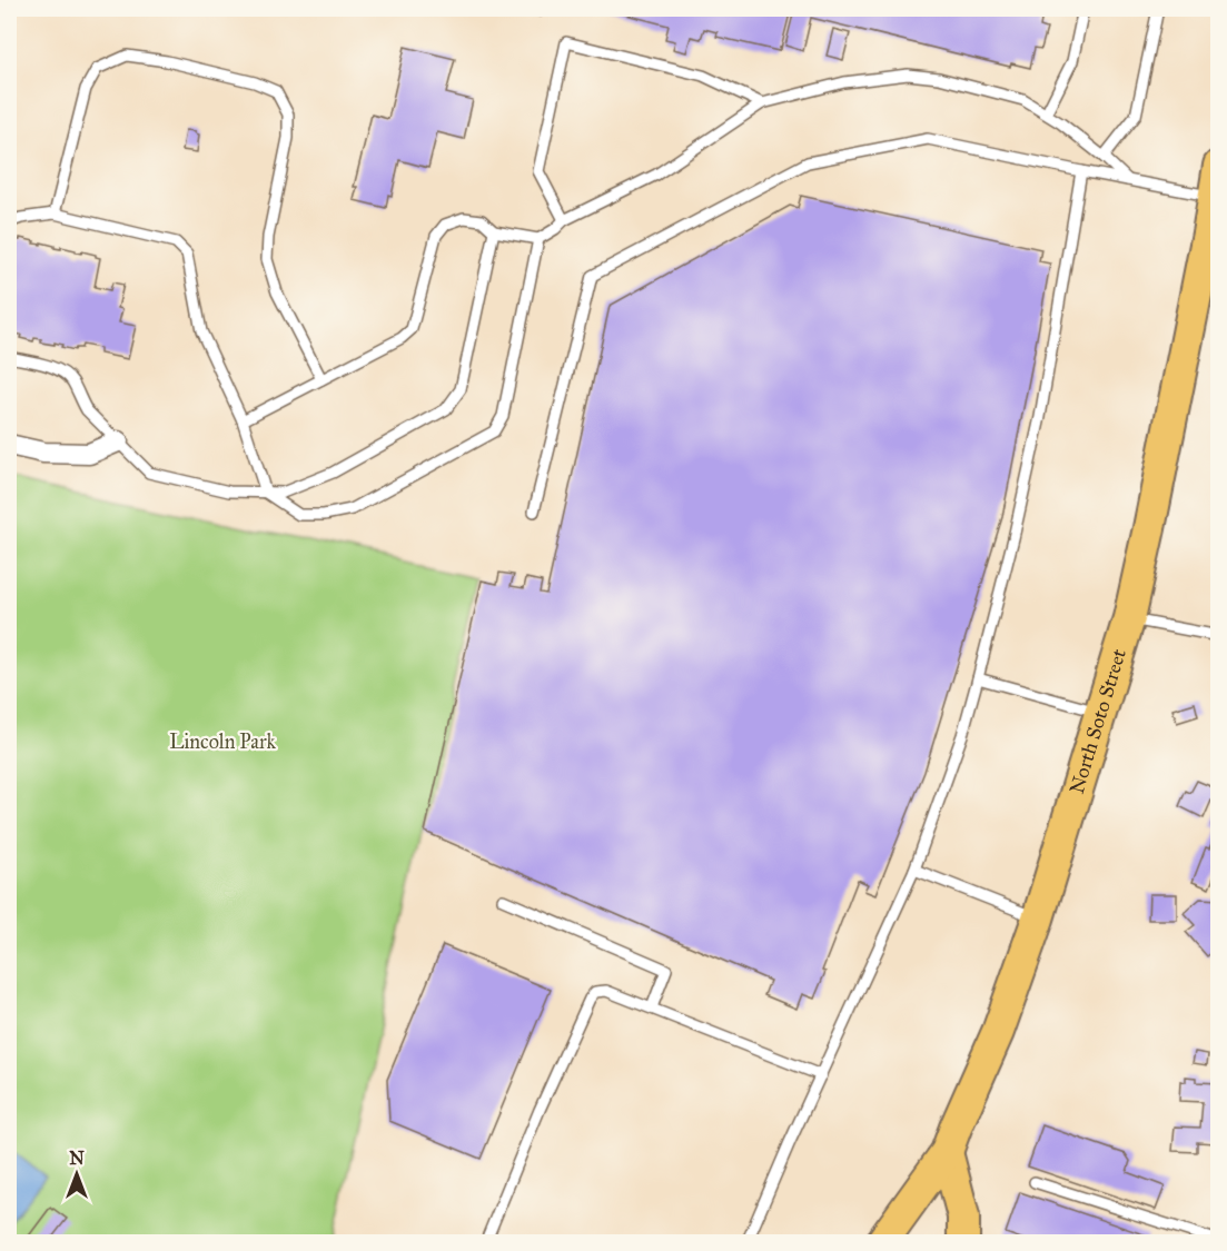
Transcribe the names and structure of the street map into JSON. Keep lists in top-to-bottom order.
{
  "streets": {
    "main road": ["North Soto Street"]
  },
  "parks": ["Lincoln Park"],
  "north": "top"
}
